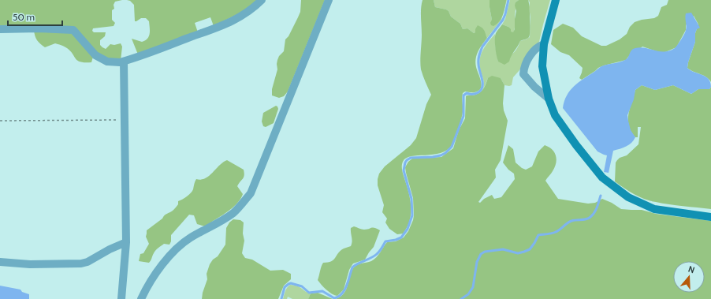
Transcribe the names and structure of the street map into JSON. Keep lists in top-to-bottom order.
{
  "scale_bar": "50 m",
  "north": "top"
}
